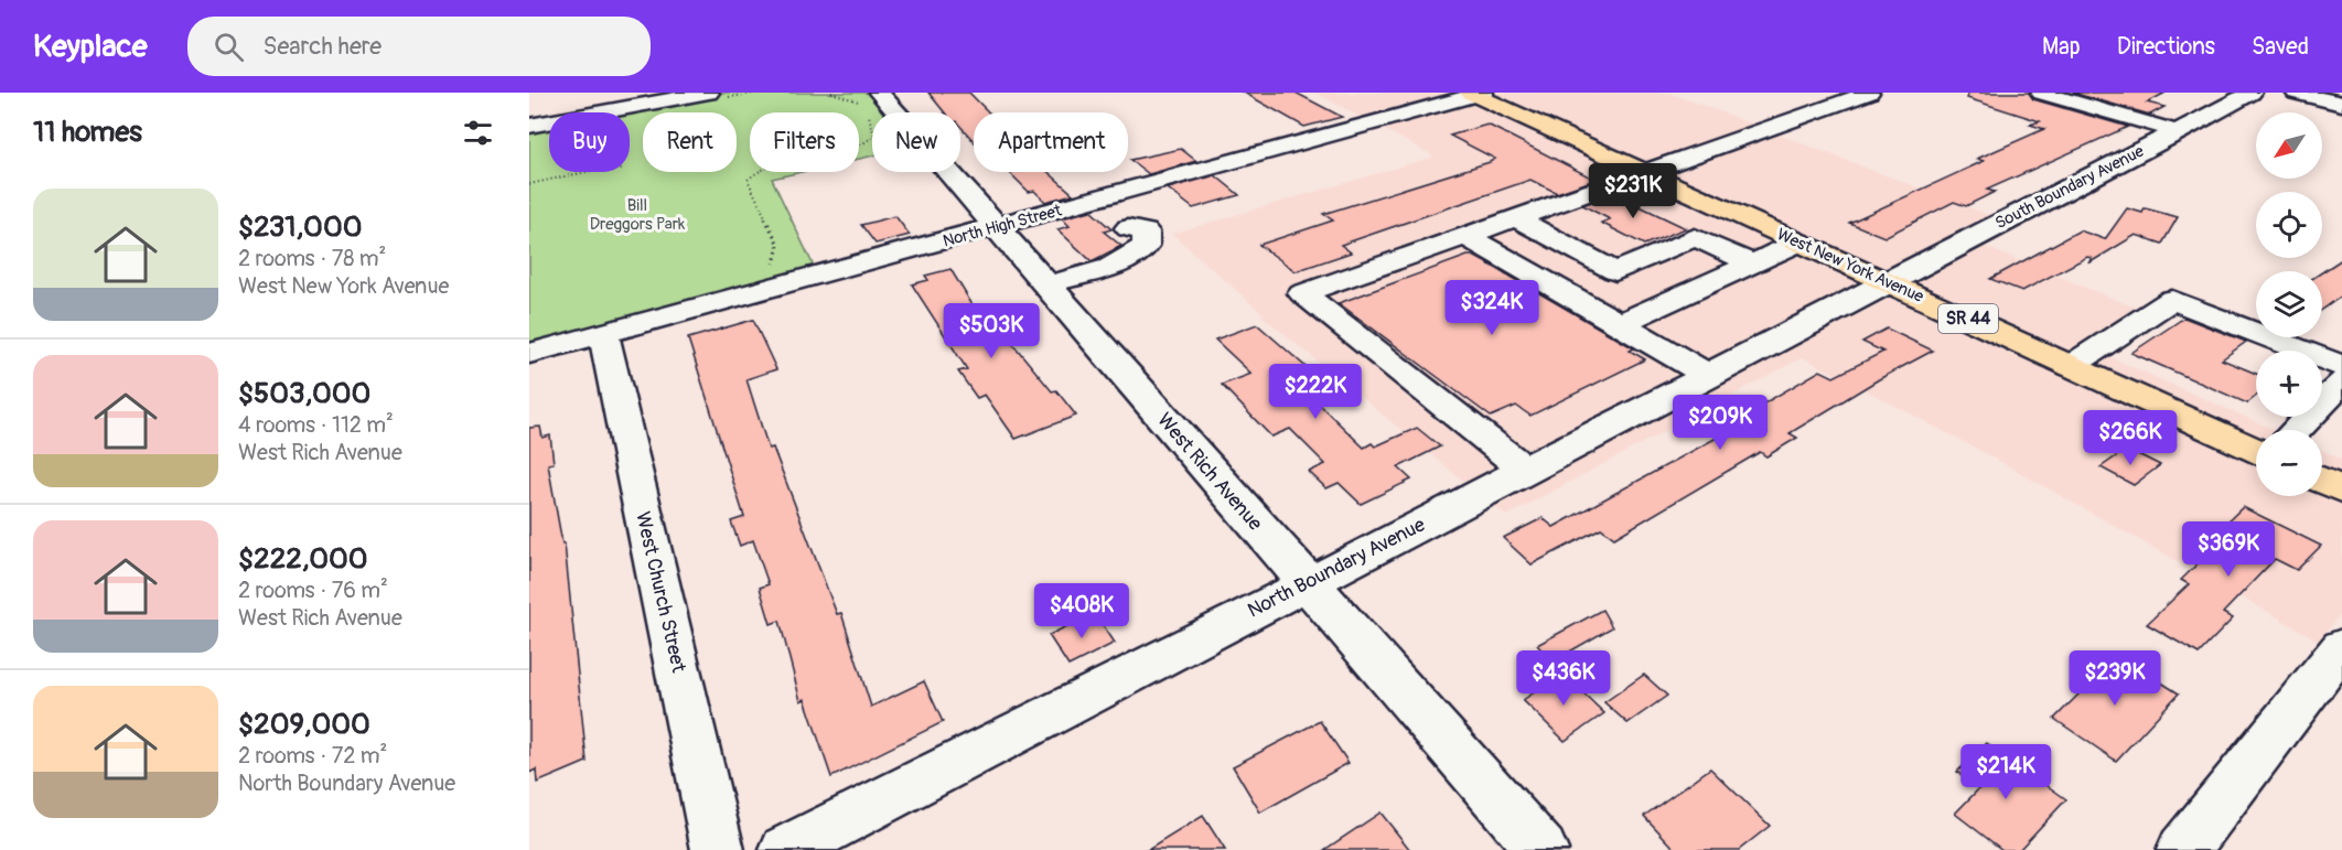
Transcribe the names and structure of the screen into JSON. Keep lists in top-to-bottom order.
{
  "streets": {
    "main road": ["West New York Avenue", "SR 44"],
    "street": [
      "South Boundary Avenue",
      "North High Street",
      "West Rich Avenue",
      "North Boundary Avenue",
      "West Church Street"
    ]
  },
  "crossings": [
    ["South Boundary Avenue", "West New York Avenue"],
    ["South Boundary Avenue", "North Boundary Avenue"],
    ["North High Street", "West New York Avenue"],
    ["North High Street", "West Rich Avenue"],
    ["North High Street", "West Church Street"],
    ["West New York Avenue", "North Boundary Avenue"],
    ["West Rich Avenue", "North Boundary Avenue"]
  ],
  "parks": ["Bill Dreggors Park"],
  "north": "bottom left",
  "page": {
    "header": "Keyplace",
    "search": "Search here",
    "nav": ["Map", "Directions", "Saved"],
    "heading": "11 homes",
    "map_buttons": ["+", "−"],
    "chip": [
      "Buy",
      "Rent",
      "Filters",
      "New",
      "Apartment"
    ],
    "price": [
      "$231K",
      "$324K",
      "$503K",
      "$222K",
      "$209K",
      "$266K",
      "$369K",
      "$408K",
      "$436K",
      "$239K",
      "$214K"
    ],
    "list": [
      {
        "name": "$231,000",
        "note": "2 rooms · 78 m² · West New York Avenue"
      },
      {
        "name": "$503,000",
        "note": "4 rooms · 112 m² · West Rich Avenue"
      },
      {
        "name": "$222,000",
        "note": "2 rooms · 76 m² · West Rich Avenue"
      },
      {
        "name": "$209,000",
        "note": "2 rooms · 72 m² · North Boundary Avenue"
      }
    ]
  }
}
